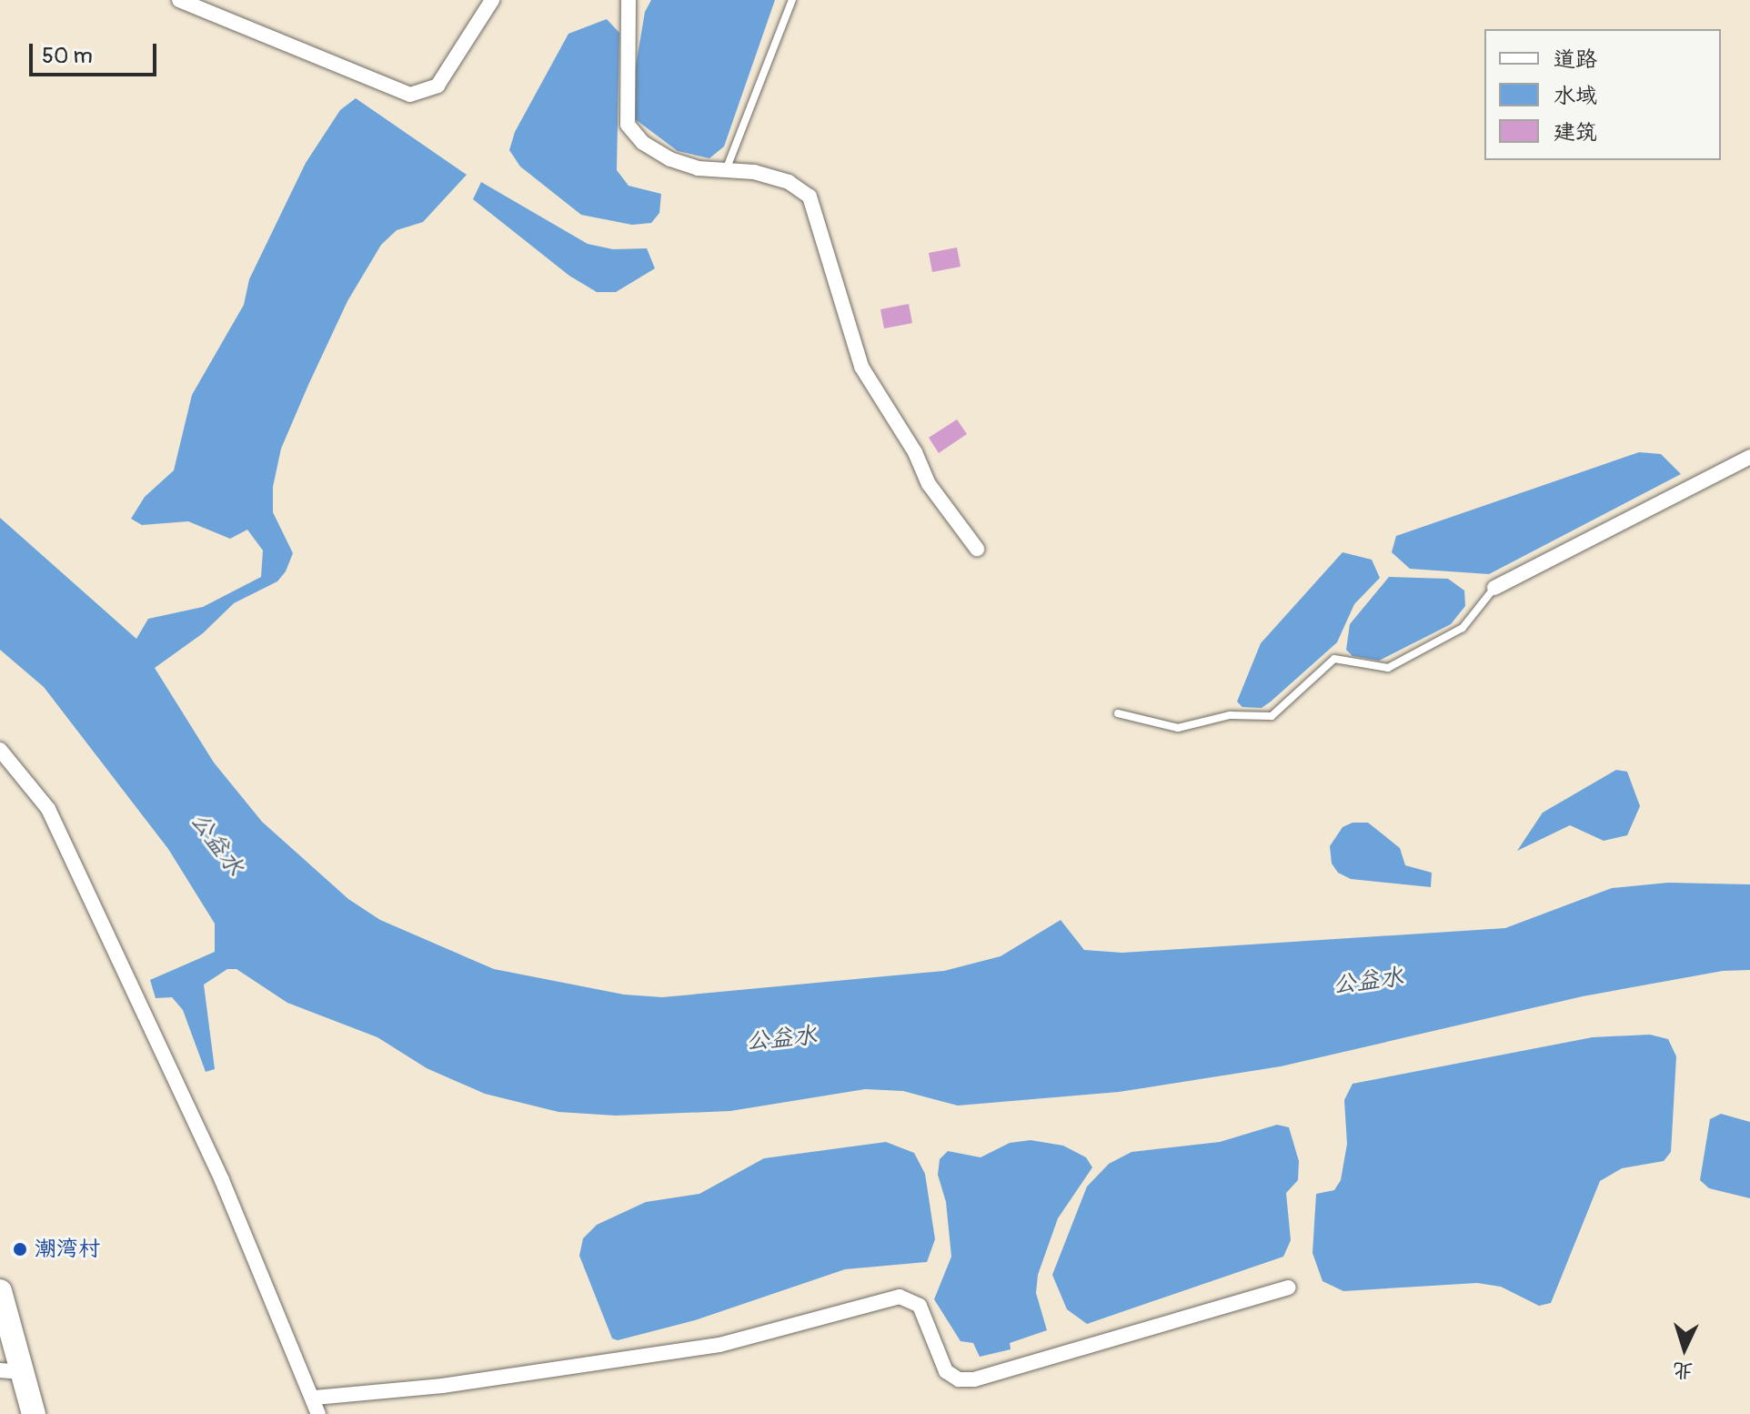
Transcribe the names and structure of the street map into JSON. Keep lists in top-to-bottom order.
{
  "water": ["公益水"],
  "places": ["潮湾村"],
  "legend": ["道路", "水域", "建筑"],
  "scale_bar": "50 m",
  "north": "bottom"
}
